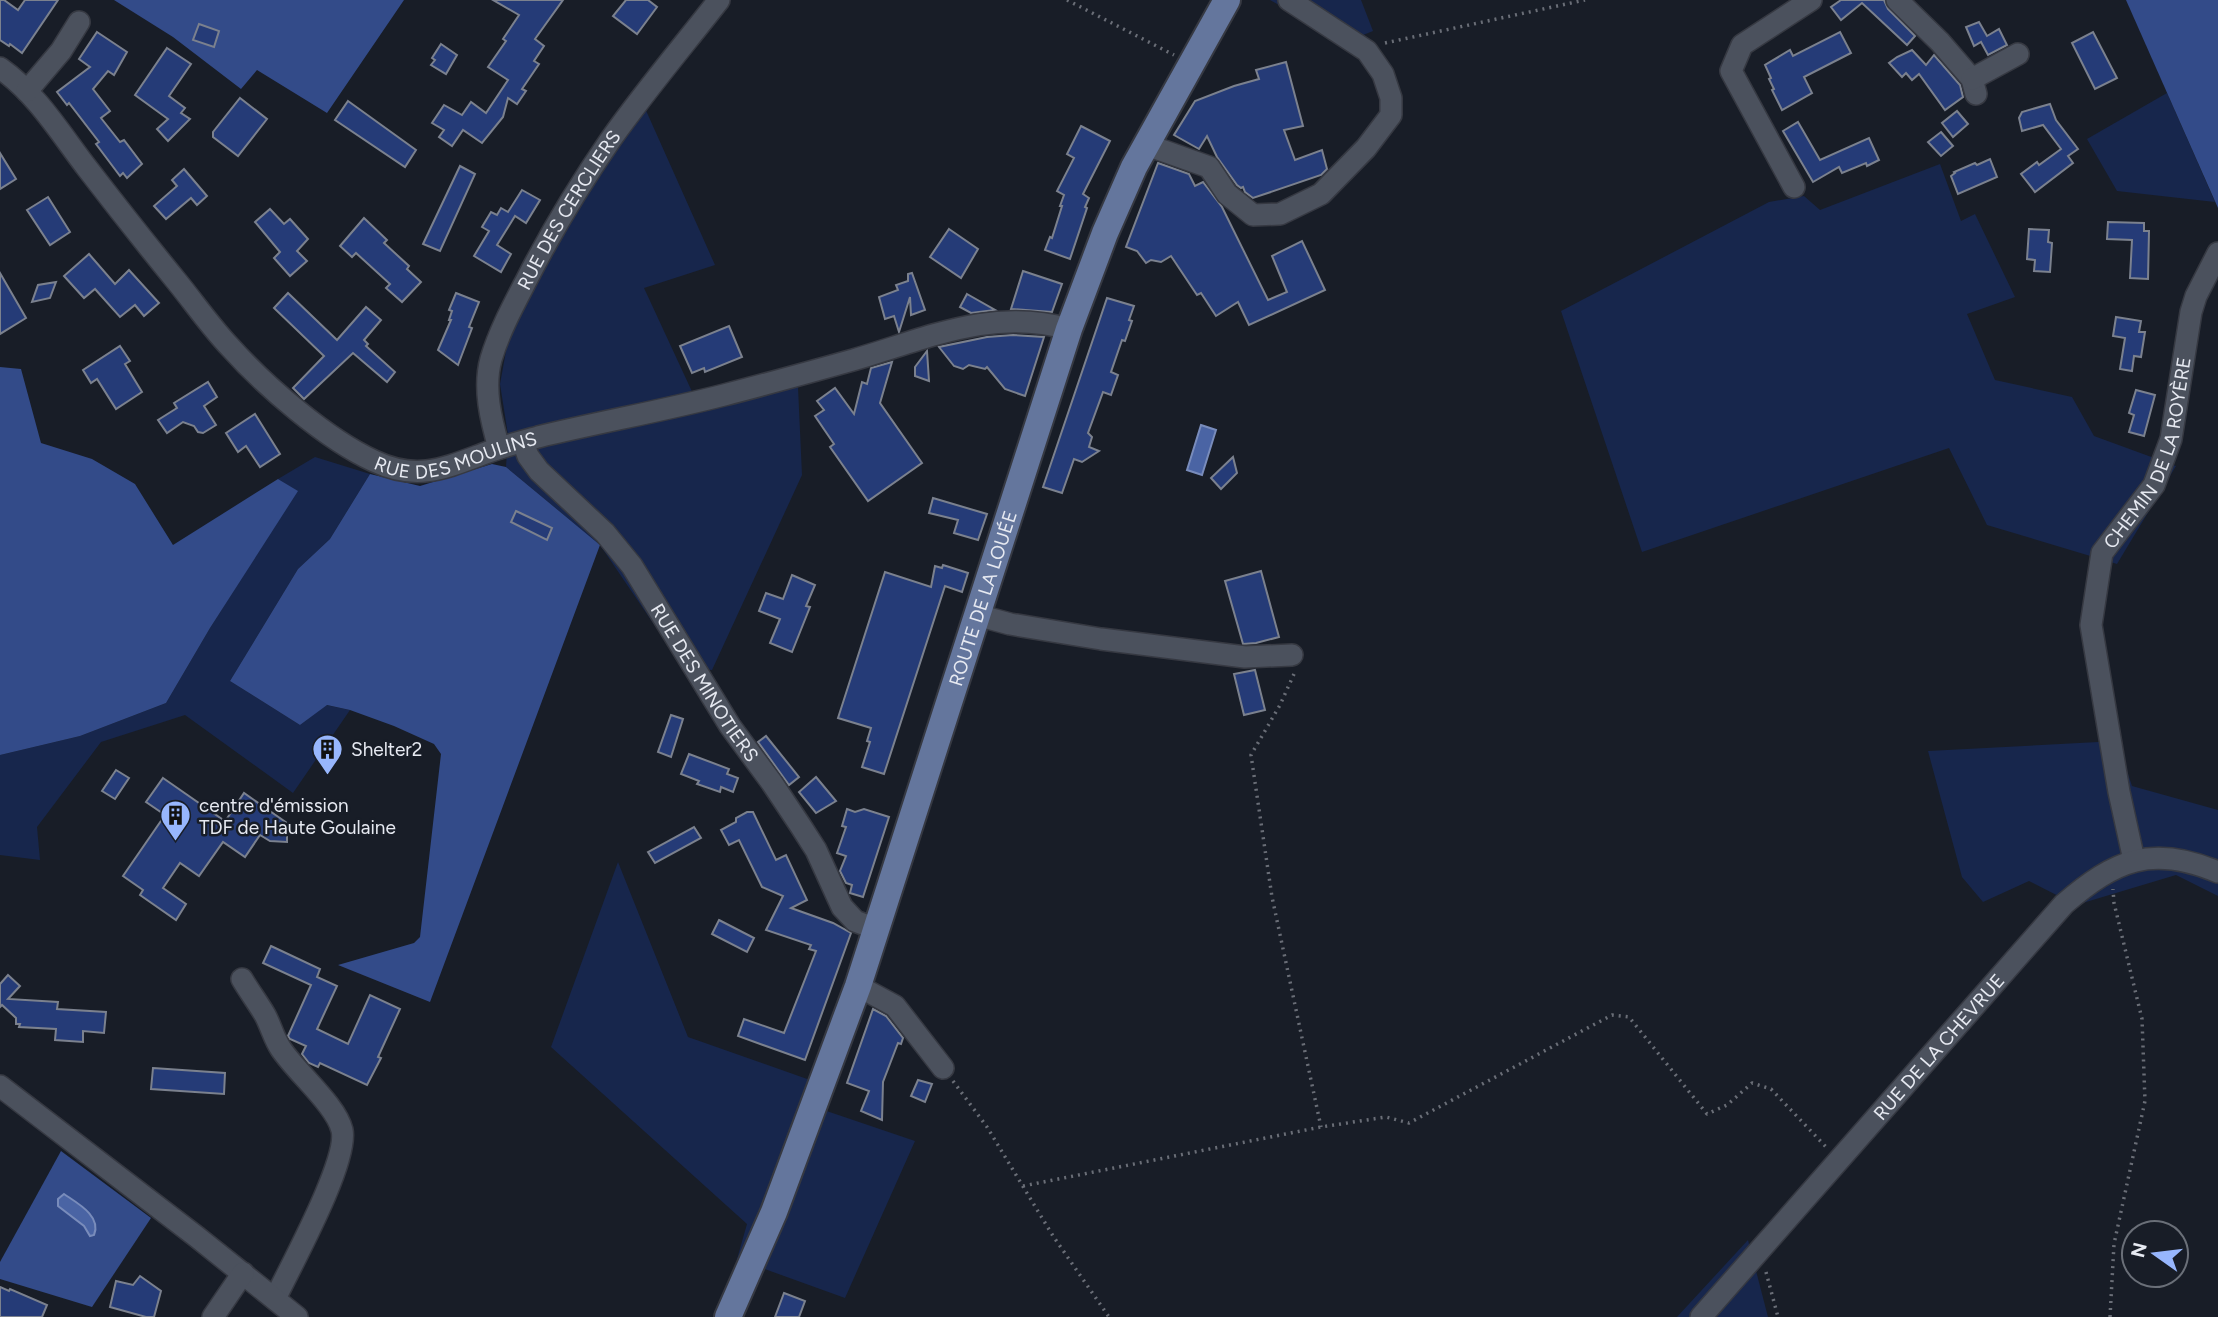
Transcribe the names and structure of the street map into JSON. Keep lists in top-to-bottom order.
{
  "streets": {
    "main road": ["ROUTE DE LA LOUÉE"],
    "street": [
      "RUE DES CERCLIERS",
      "RUE DES MOULINS",
      "CHEMIN DE LA ROYÈRE",
      "RUE DES MINOTIERS",
      "RUE DE LA CHEVRUE"
    ]
  },
  "crossings": [
    ["RUE DES CERCLIERS", "RUE DES MOULINS"],
    ["RUE DES MOULINS", "ROUTE DE LA LOUÉE"],
    ["RUE DES MOULINS", "RUE DES MINOTIERS"],
    ["CHEMIN DE LA ROYÈRE", "RUE DE LA CHEVRUE"],
    ["ROUTE DE LA LOUÉE", "RUE DES MINOTIERS"]
  ],
  "places": {
    "building": ["Shelter2", "centre d'émission TDF de Haute Goulaine"]
  },
  "north": "left"
}
